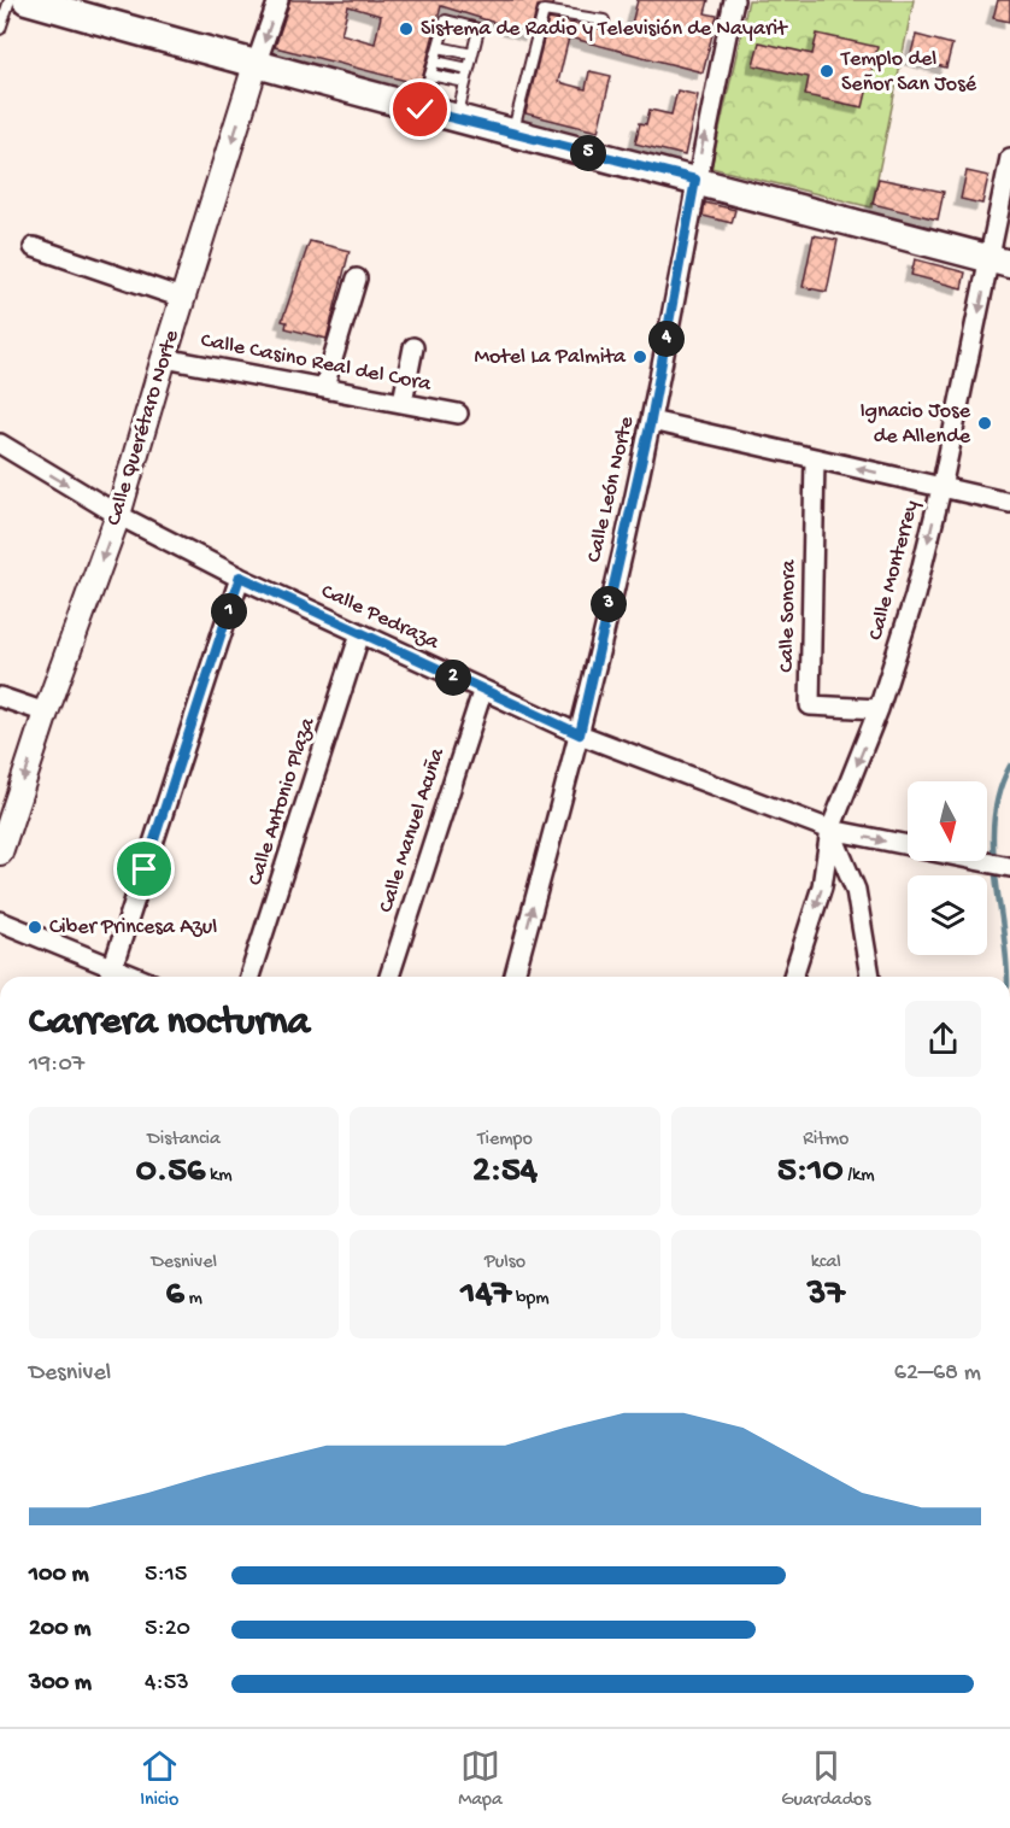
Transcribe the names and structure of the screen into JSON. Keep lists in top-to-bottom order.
{
  "streets": {
    "street": [
      "Calle Casino Real del Cora",
      "Calle Querétaro Norte",
      "Calle León Norte",
      "Calle Monterrey",
      "Calle Sonora",
      "Calle Pedraza",
      "Calle Antonio Plaza",
      "Calle Manuel Acuña"
    ]
  },
  "crossings": [
    ["Calle Casino Real del Cora", "Calle Querétaro Norte"],
    ["Calle Querétaro Norte", "Calle Pedraza"],
    ["Calle León Norte", "Calle Pedraza"],
    ["Calle Monterrey", "Calle Sonora"],
    ["Calle Monterrey", "Calle Pedraza"],
    ["Calle Pedraza", "Calle Antonio Plaza"],
    ["Calle Pedraza", "Calle Manuel Acuña"]
  ],
  "one_way": ["Calle León Norte", "Calle Monterrey"],
  "places": [
    "Sistema de Radio y Televisión de Nayarit",
    "Templo del Señor San José",
    "Motel La Palmita",
    "Ignacio Jose de Allende",
    "Ciber Princesa Azul"
  ],
  "north": "bottom",
  "page": {
    "pins": [
      "5",
      "4",
      "3",
      "1",
      "2"
    ],
    "heading": ["Carrera nocturna", "19:07"],
    "stats": [
      ["Distancia", "0.56 km"],
      ["Tiempo", "2:54"],
      ["Ritmo", "5:10 /km"],
      ["Desnivel", "6 m"],
      ["Pulso", "147 bpm"],
      ["kcal", "37"]
    ],
    "chart": ["Desnivel", "62–68 m"],
    "list": [
      {
        "name": "100 m",
        "note": "5:15"
      },
      {
        "name": "200 m",
        "note": "5:20"
      },
      {
        "name": "300 m",
        "note": "4:53"
      }
    ],
    "tabs": ["Inicio", "Mapa", "Guardados"]
  }
}
